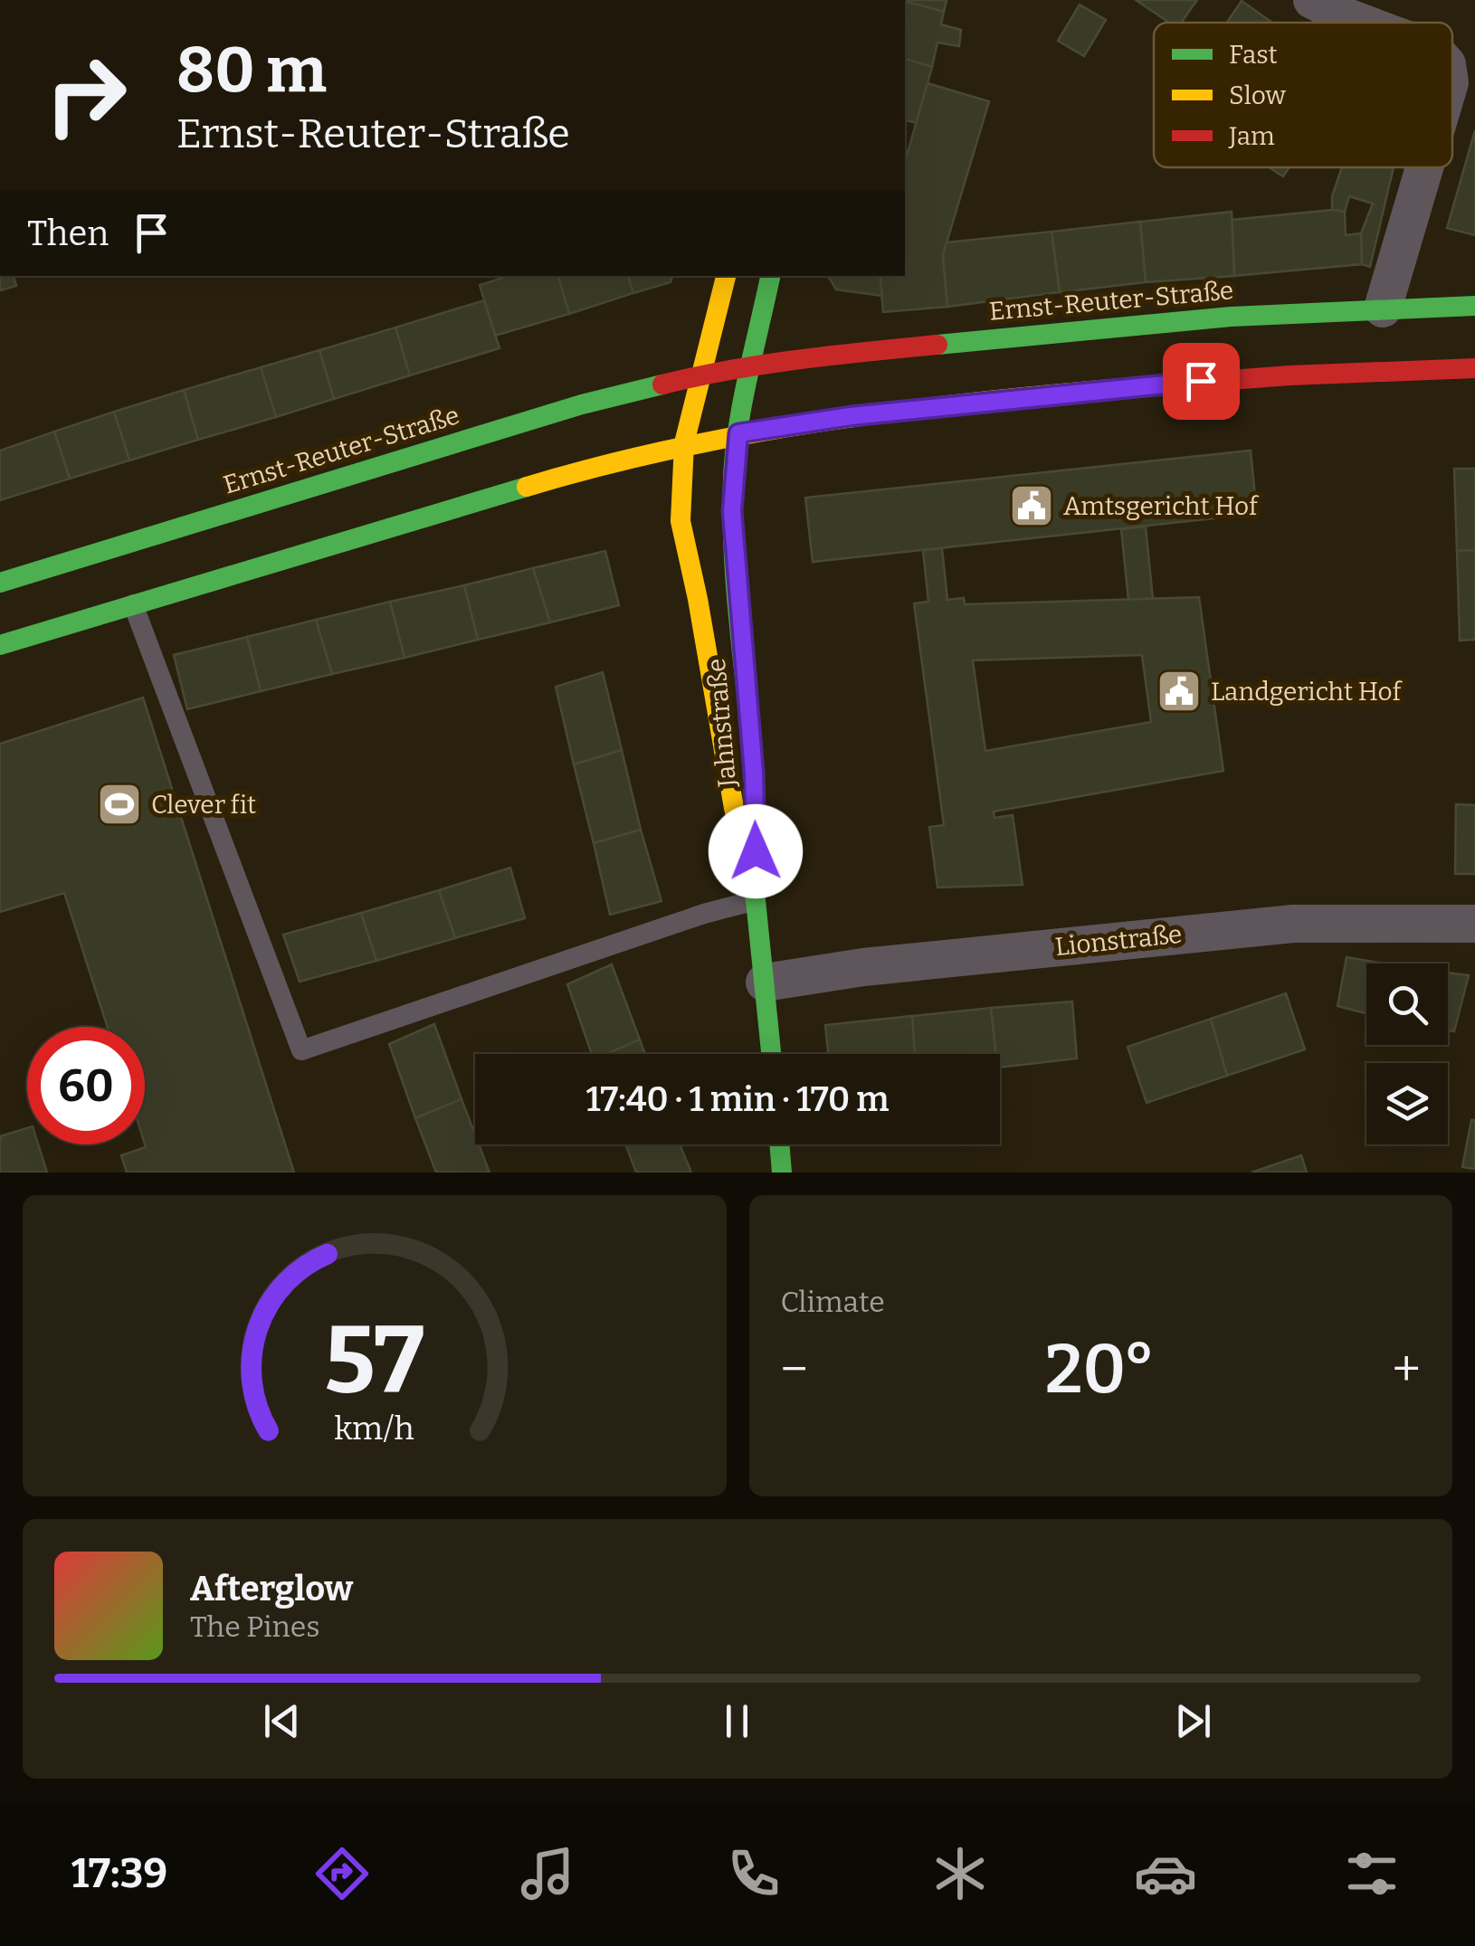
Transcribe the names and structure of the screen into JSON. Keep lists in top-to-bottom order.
{
  "streets": {
    "main road": ["Ernst-Reuter-Straße", "Jahnstraße"],
    "street": ["Lionstraße"]
  },
  "crossings": [
    ["Ernst-Reuter-Straße", "Jahnstraße"],
    ["Jahnstraße", "Lionstraße"]
  ],
  "places": {
    "public building": ["Amtsgericht Hof", "Landgericht Hof"],
    "sports": ["Clever fit"]
  },
  "legend": ["Fast", "Slow", "Jam"],
  "page": {
    "turn": ["80 m", "Ernst-Reuter-Straße"],
    "then": "Then",
    "limit": "60",
    "trip": "17:40 · 1 min · 170 m",
    "tile": "Climate",
    "heat": ["−", "20°", "+"],
    "song": ["Afterglow", "The Pines"],
    "tabs": "17:39",
    "gauge": ["57", "km/h"]
  }
}
